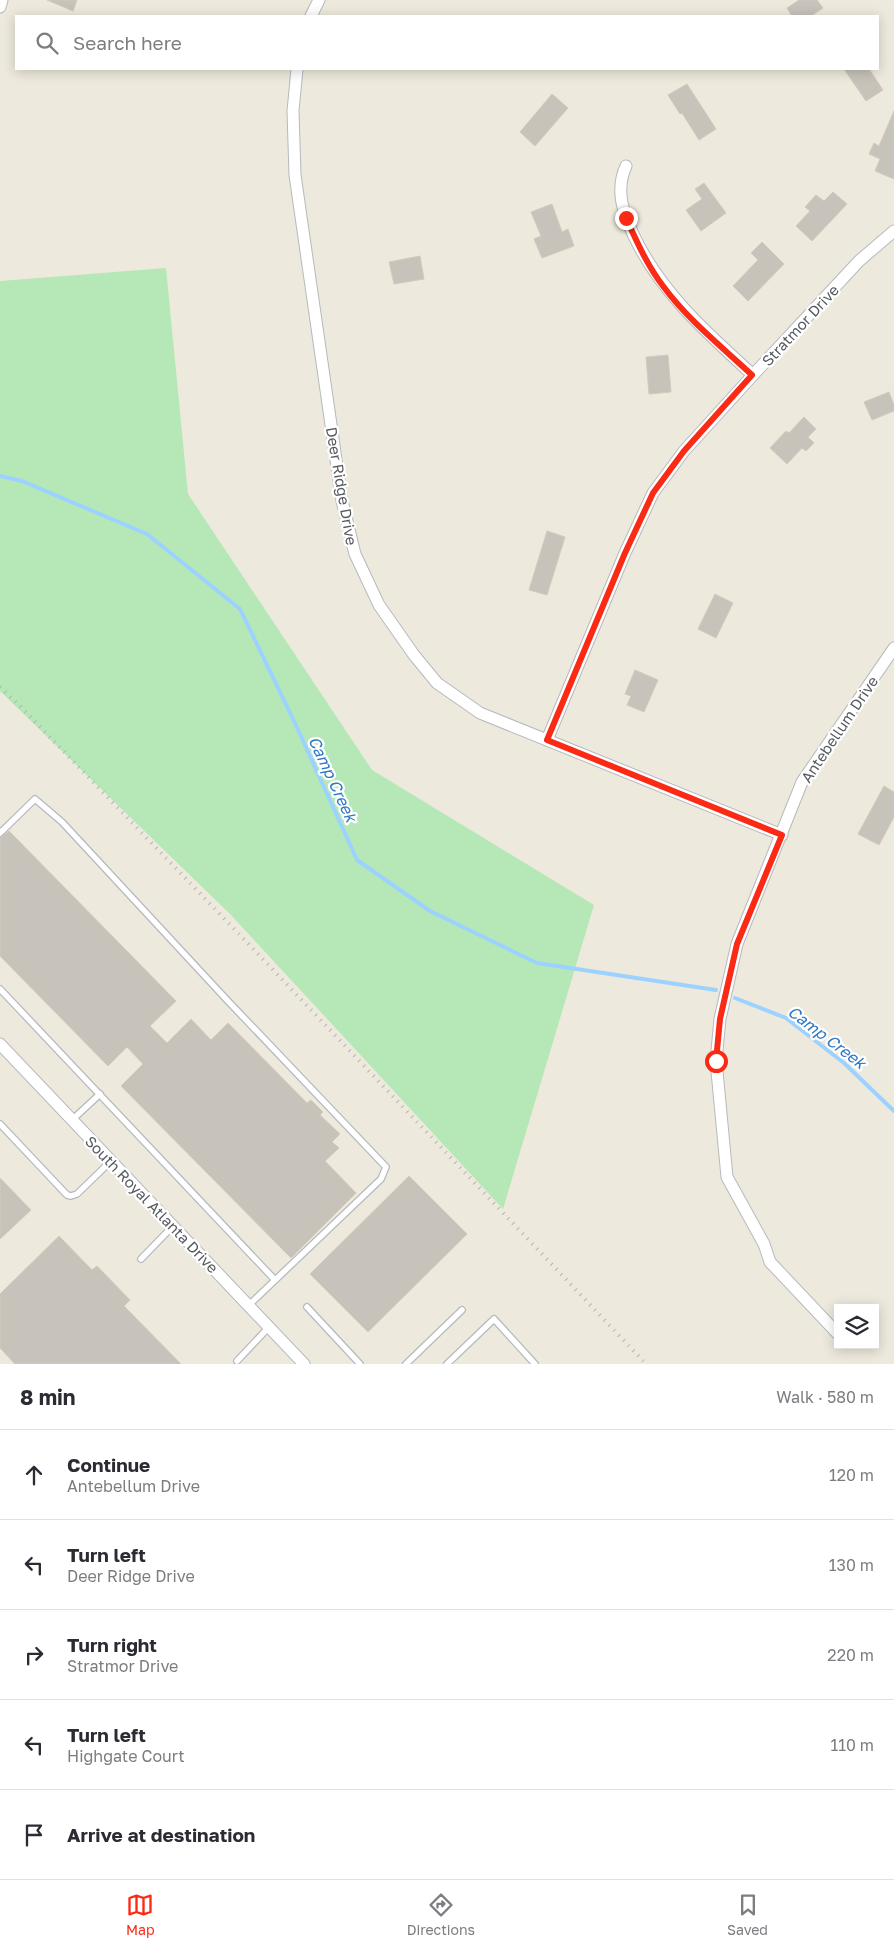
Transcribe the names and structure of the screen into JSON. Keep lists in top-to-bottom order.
{
  "streets": {
    "street": [
      "Stratmor Drive",
      "Deer Ridge Drive",
      "Antebellum Drive",
      "South Royal Atlanta Drive"
    ]
  },
  "crossings": [
    ["Stratmor Drive", "Deer Ridge Drive"],
    ["Deer Ridge Drive", "Antebellum Drive"]
  ],
  "water": ["Camp Creek"],
  "page": {
    "search": "Search here",
    "heading": ["8 min", "Walk · 580 m"],
    "list": [
      ["Continue", "Antebellum Drive", "120 m"],
      ["Turn left", "Deer Ridge Drive", "130 m"],
      ["Turn right", "Stratmor Drive", "220 m"],
      ["Turn left", "Highgate Court", "110 m"],
      "Arrive at destination"
    ],
    "nav": ["Map", "Directions", "Saved"]
  }
}
